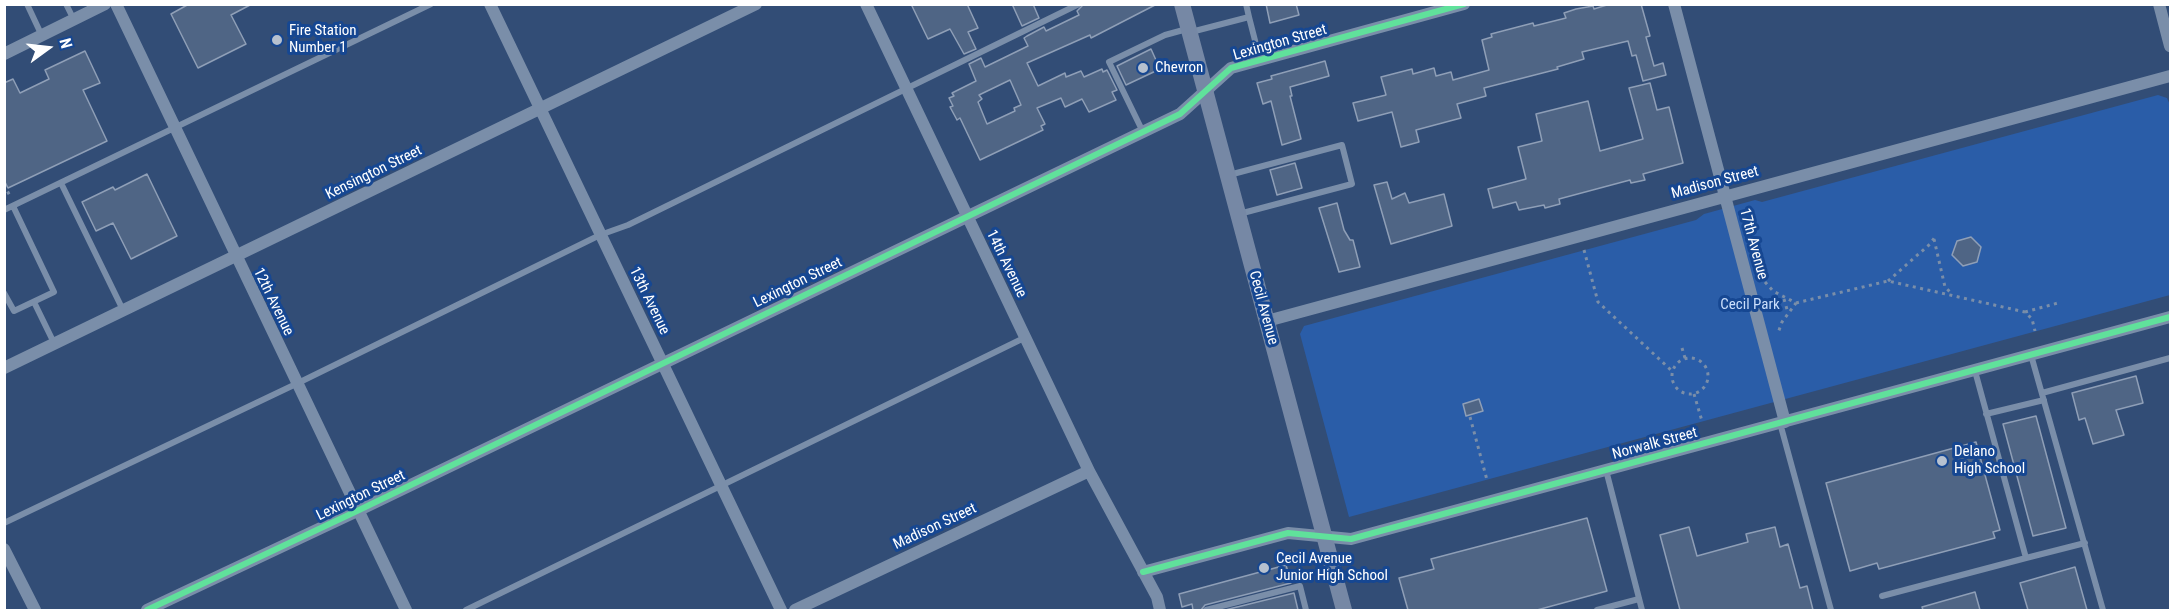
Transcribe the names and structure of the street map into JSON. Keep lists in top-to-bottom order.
{
  "streets": {
    "main road": ["Cecil Avenue"],
    "street": [
      "Lexington Street",
      "Kensington Street",
      "Madison Street",
      "17th Avenue",
      "14th Avenue",
      "13th Avenue",
      "12th Avenue",
      "Norwalk Street"
    ]
  },
  "crossings": [
    ["Lexington Street", "14th Avenue"],
    ["Lexington Street", "13th Avenue"],
    ["Lexington Street", "12th Avenue"],
    ["Lexington Street", "Cecil Avenue"],
    ["Kensington Street", "13th Avenue"],
    ["Kensington Street", "12th Avenue"],
    ["Madison Street", "17th Avenue"],
    ["Madison Street", "14th Avenue"],
    ["Madison Street", "Cecil Avenue"],
    ["17th Avenue", "Norwalk Street"],
    ["Cecil Avenue", "Norwalk Street"]
  ],
  "parks": ["Cecil Park"],
  "places": [
    "Fire Station Number 1",
    "Chevron",
    "Delano High School",
    "Cecil Avenue Junior High School"
  ],
  "north": "right"
}
